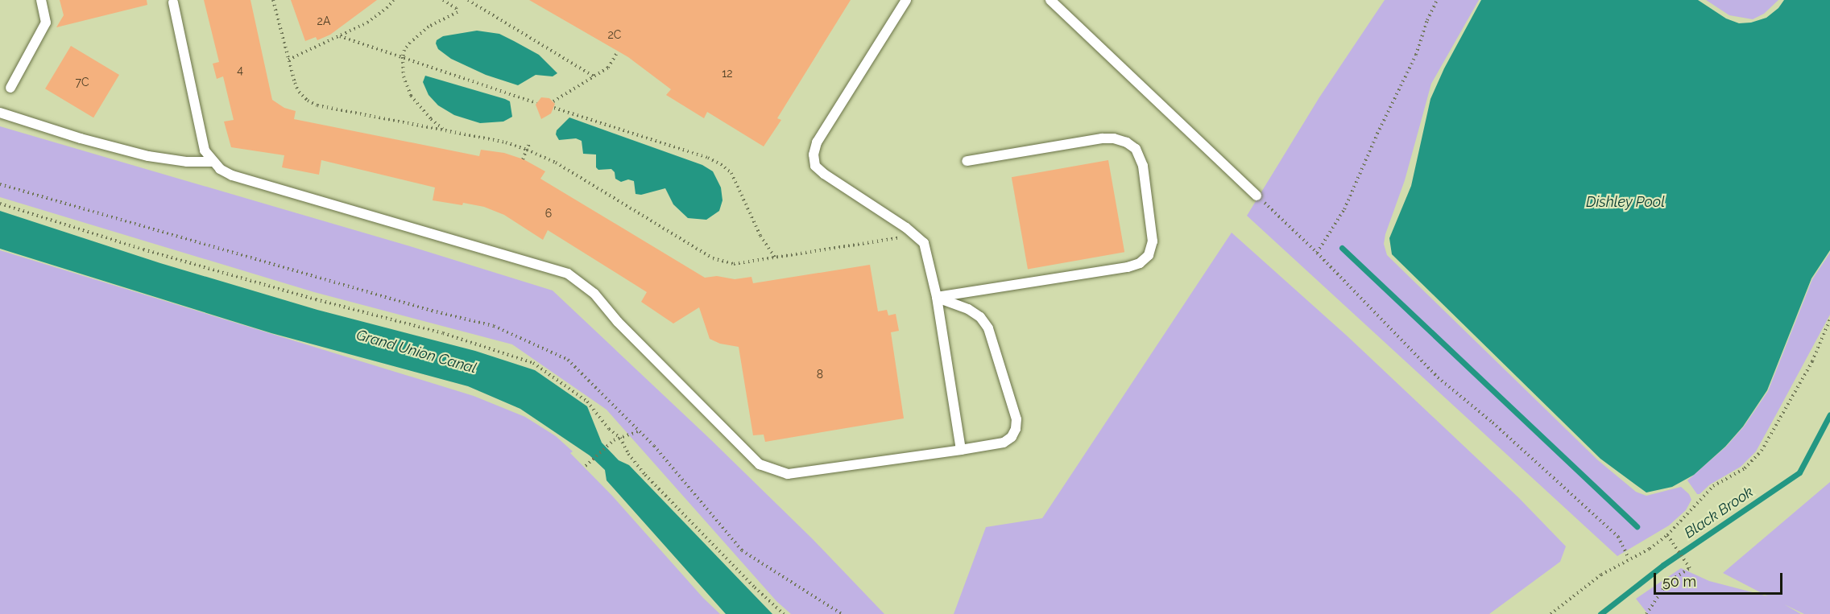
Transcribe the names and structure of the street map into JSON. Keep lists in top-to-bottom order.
{
  "water": ["Dishley Pool", "Grand Union Canal", "Black Brook"],
  "house_numbers": [
    "2A",
    "2C",
    "4",
    "12",
    "7C",
    "6",
    "8"
  ],
  "scale_bar": "50 m"
}
